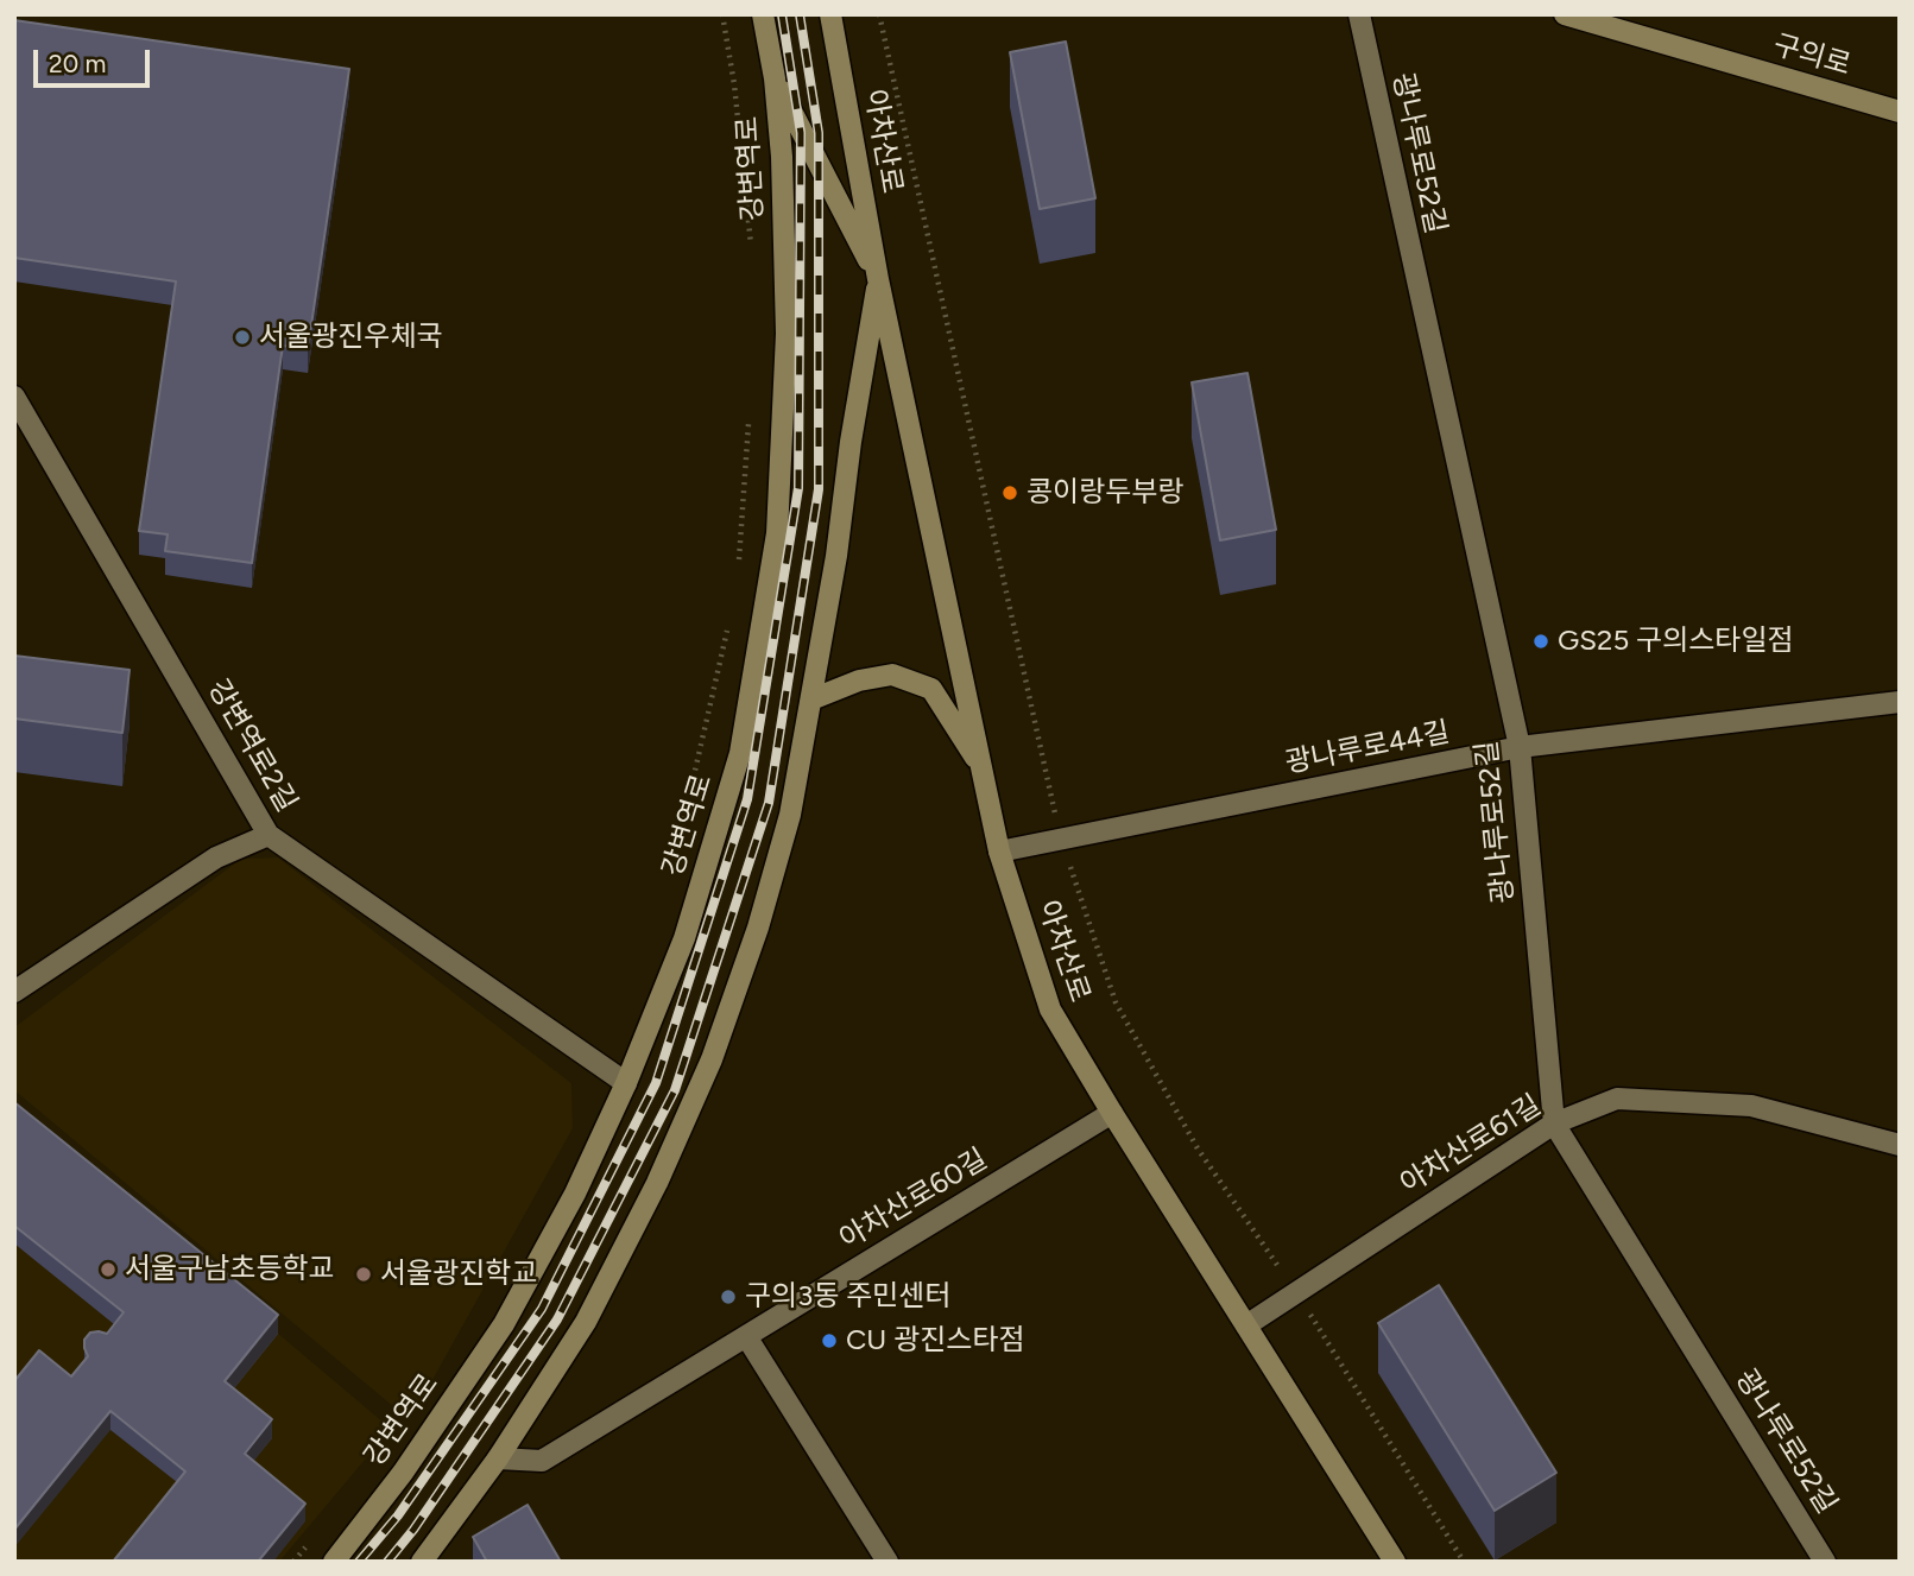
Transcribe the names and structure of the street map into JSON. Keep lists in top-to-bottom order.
{
  "streets": {
    "main road": ["구의로", "아차산로", "강변역로"],
    "street": [
      "광나루로52길",
      "강변역로2길",
      "광나루로44길",
      "아차산로61길",
      "아차산로60길"
    ]
  },
  "crossings": [
    ["아차산로", "강변역로"],
    ["아차산로", "광나루로44길"],
    ["아차산로", "아차산로61길"],
    ["아차산로", "아차산로60길"],
    ["광나루로52길", "광나루로44길"],
    ["광나루로52길", "아차산로61길"],
    ["강변역로", "강변역로2길"]
  ],
  "places": [
    "서울광진우체국",
    "콩이랑두부랑",
    "GS25 구의스타일점",
    "서울구남초등학교",
    "서울광진학교",
    "구의3동 주민센터",
    "CU 광진스타점"
  ],
  "scale_bar": "20 m"
}
